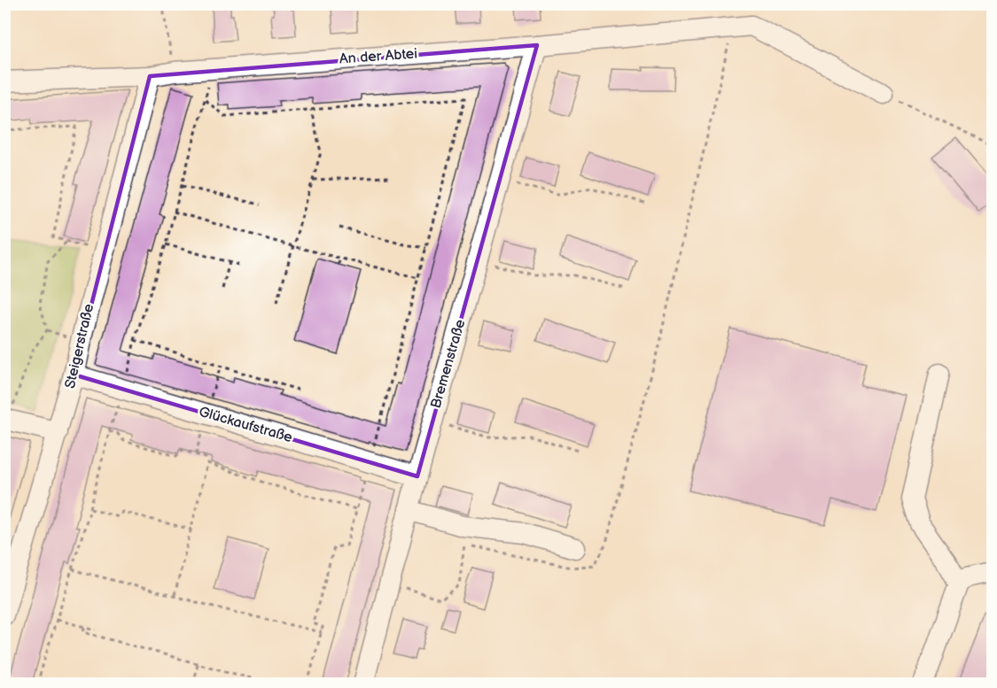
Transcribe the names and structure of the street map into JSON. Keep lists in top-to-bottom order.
{
  "streets": {
    "street": [
      "An der Abtei",
      "Steigerstraße",
      "Bremenstraße",
      "Glückaufstraße"
    ]
  },
  "crossings": [
    ["An der Abtei", "Steigerstraße"],
    ["An der Abtei", "Bremenstraße"],
    ["Steigerstraße", "Glückaufstraße"],
    ["Bremenstraße", "Glückaufstraße"]
  ]
}
